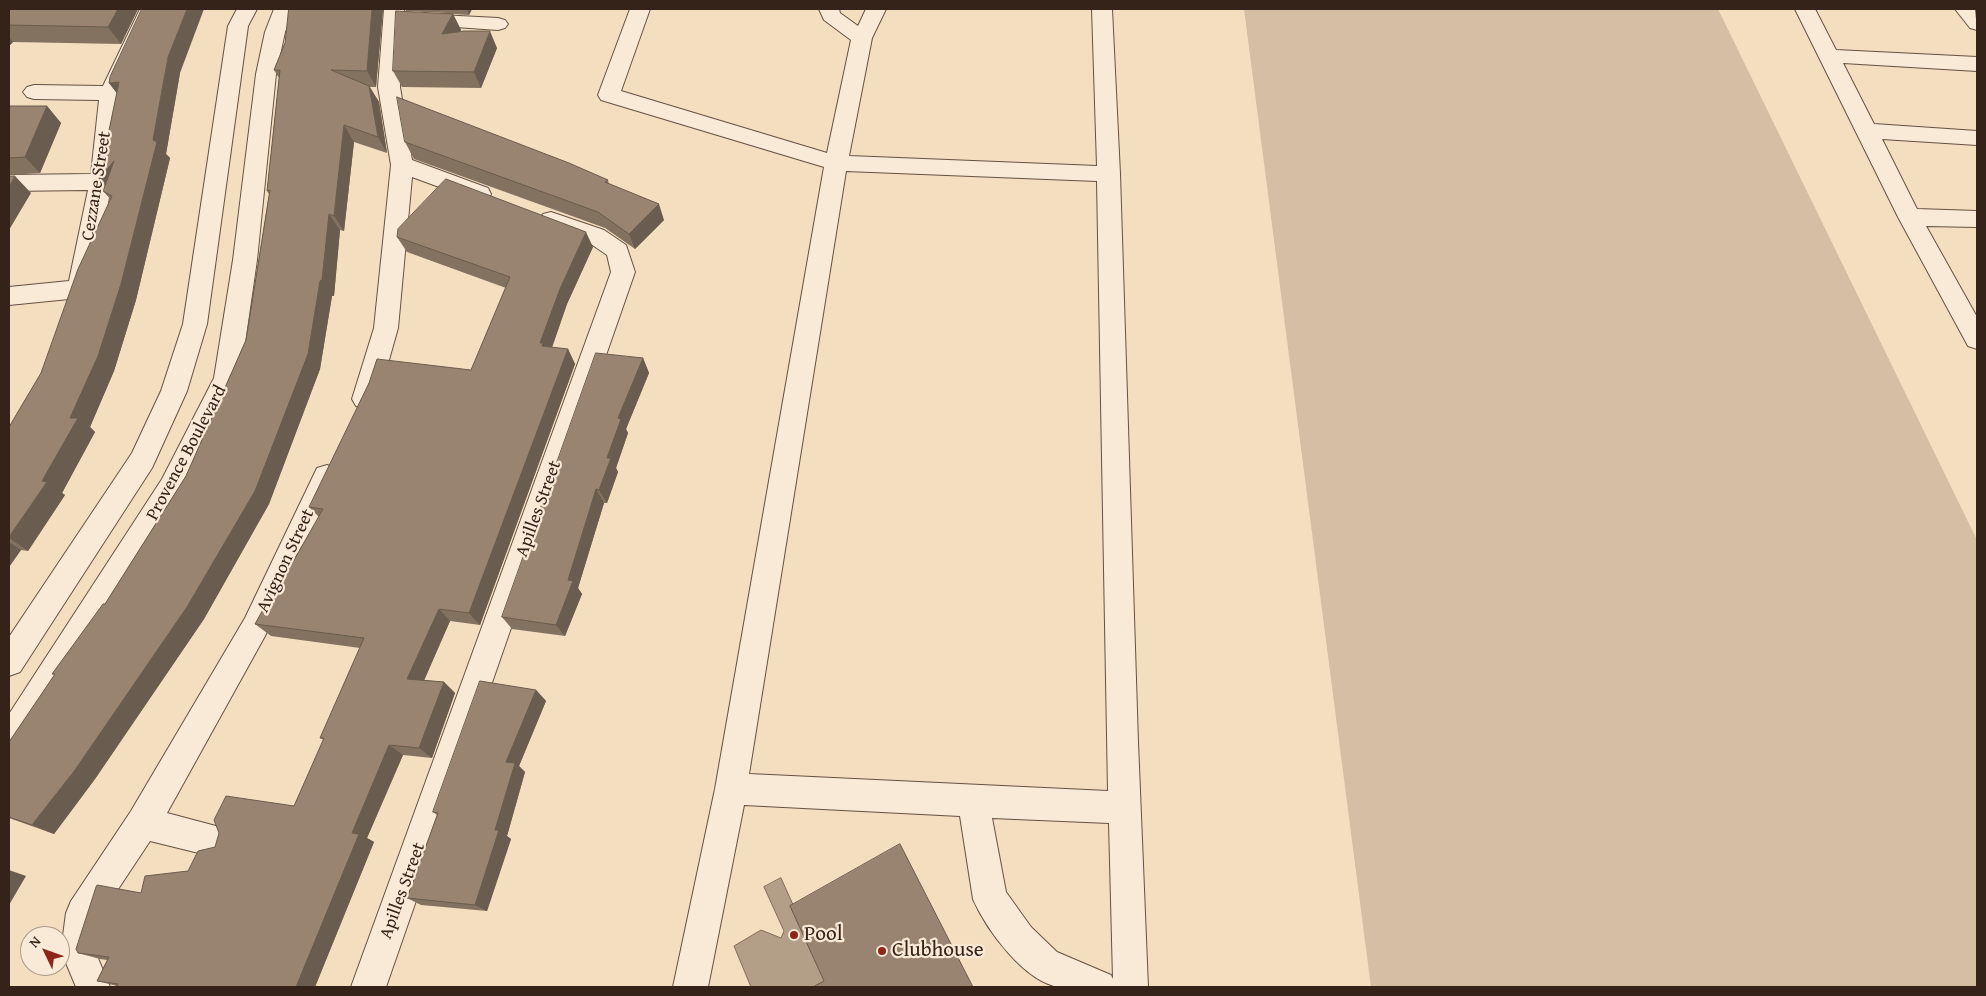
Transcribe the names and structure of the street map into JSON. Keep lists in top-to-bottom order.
{
  "streets": {
    "street": [
      "Cezzane Street",
      "Provence Boulevard",
      "Apilles Street",
      "Avignon Street"
    ]
  },
  "places": ["Pool", "Clubhouse"],
  "north": "top left"
}
